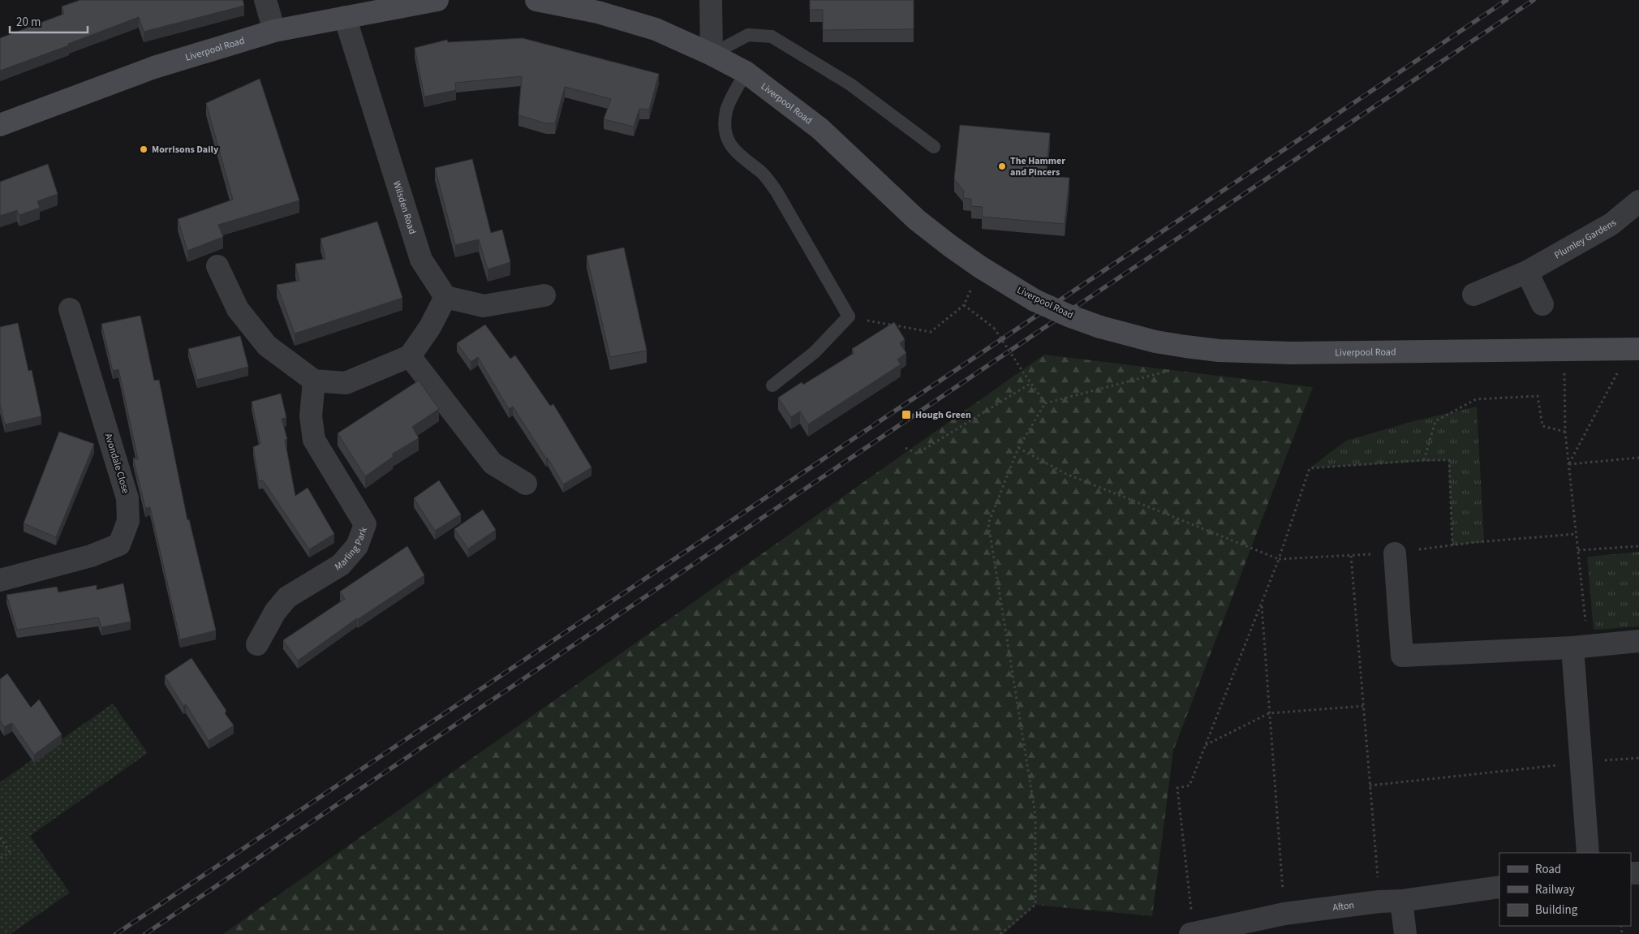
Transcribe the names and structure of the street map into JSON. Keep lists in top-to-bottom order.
{
  "streets": {
    "main road": ["Liverpool Road"],
    "street": [
      "Wilsden Road",
      "Plumley Gardens",
      "Avondale Close",
      "Marling Park",
      "Afton"
    ]
  },
  "crossings": [
    ["Liverpool Road", "Wilsden Road"]
  ],
  "places": {
    "other": ["Morrisons Daily", "The Hammer and Pincers"],
    "transit": ["Hough Green"]
  },
  "legend": ["Road", "Railway", "Building"],
  "scale_bar": "20 m"
}
